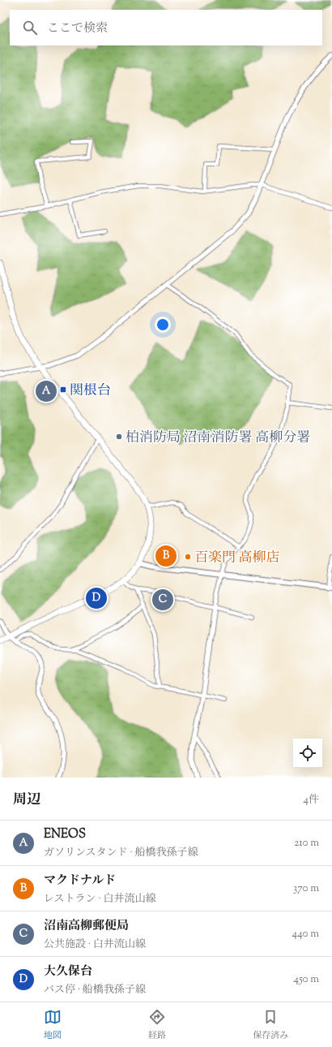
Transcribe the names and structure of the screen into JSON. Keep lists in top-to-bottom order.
{
  "places": {
    "transit": ["関根台"],
    "other": ["柏消防局 沼南消防署 高柳分署", "百楽門 高柳店"]
  },
  "page": {
    "search": "ここで検索",
    "pins": [
      "A",
      "B",
      "D",
      "C"
    ],
    "heading": ["周辺", "4件"],
    "list": [
      {
        "mark": "A",
        "name": "ENEOS",
        "note": "ガソリンスタンド · 船橋我孫子線",
        "value": "210 m"
      },
      {
        "mark": "B",
        "name": "マクドナルド",
        "note": "レストラン · 白井流山線",
        "value": "370 m"
      },
      {
        "mark": "C",
        "name": "沼南高柳郵便局",
        "note": "公共施設 · 白井流山線",
        "value": "440 m"
      },
      {
        "mark": "D",
        "name": "大久保台",
        "note": "バス停 · 船橋我孫子線",
        "value": "450 m"
      }
    ],
    "nav": ["地図", "経路", "保存済み"]
  }
}
